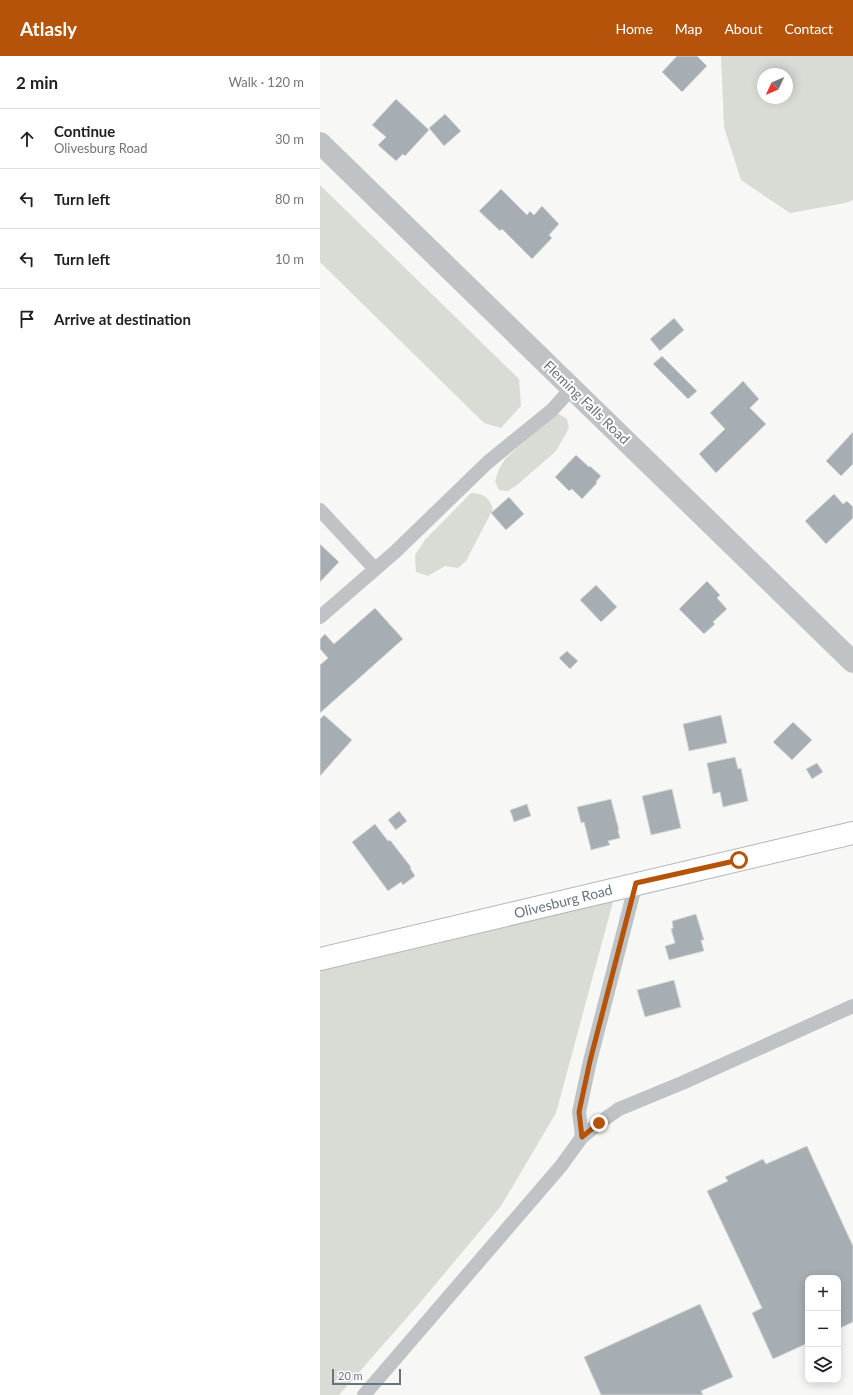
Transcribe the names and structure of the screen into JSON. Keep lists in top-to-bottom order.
{
  "streets": {
    "main road": ["Olivesburg Road"],
    "street": ["Fleming Falls Road"]
  },
  "scale_bar": "20 m",
  "north": "bottom left",
  "page": {
    "header": "Atlasly",
    "nav": [
      "Home",
      "Map",
      "About",
      "Contact"
    ],
    "heading": ["2 min", "Walk · 120 m"],
    "list": [
      ["Continue", "Olivesburg Road", "30 m"],
      ["Turn left", "80 m"],
      ["Turn left", "10 m"],
      "Arrive at destination"
    ],
    "map_buttons": ["+", "−"],
    "scale": "20 m"
  }
}
